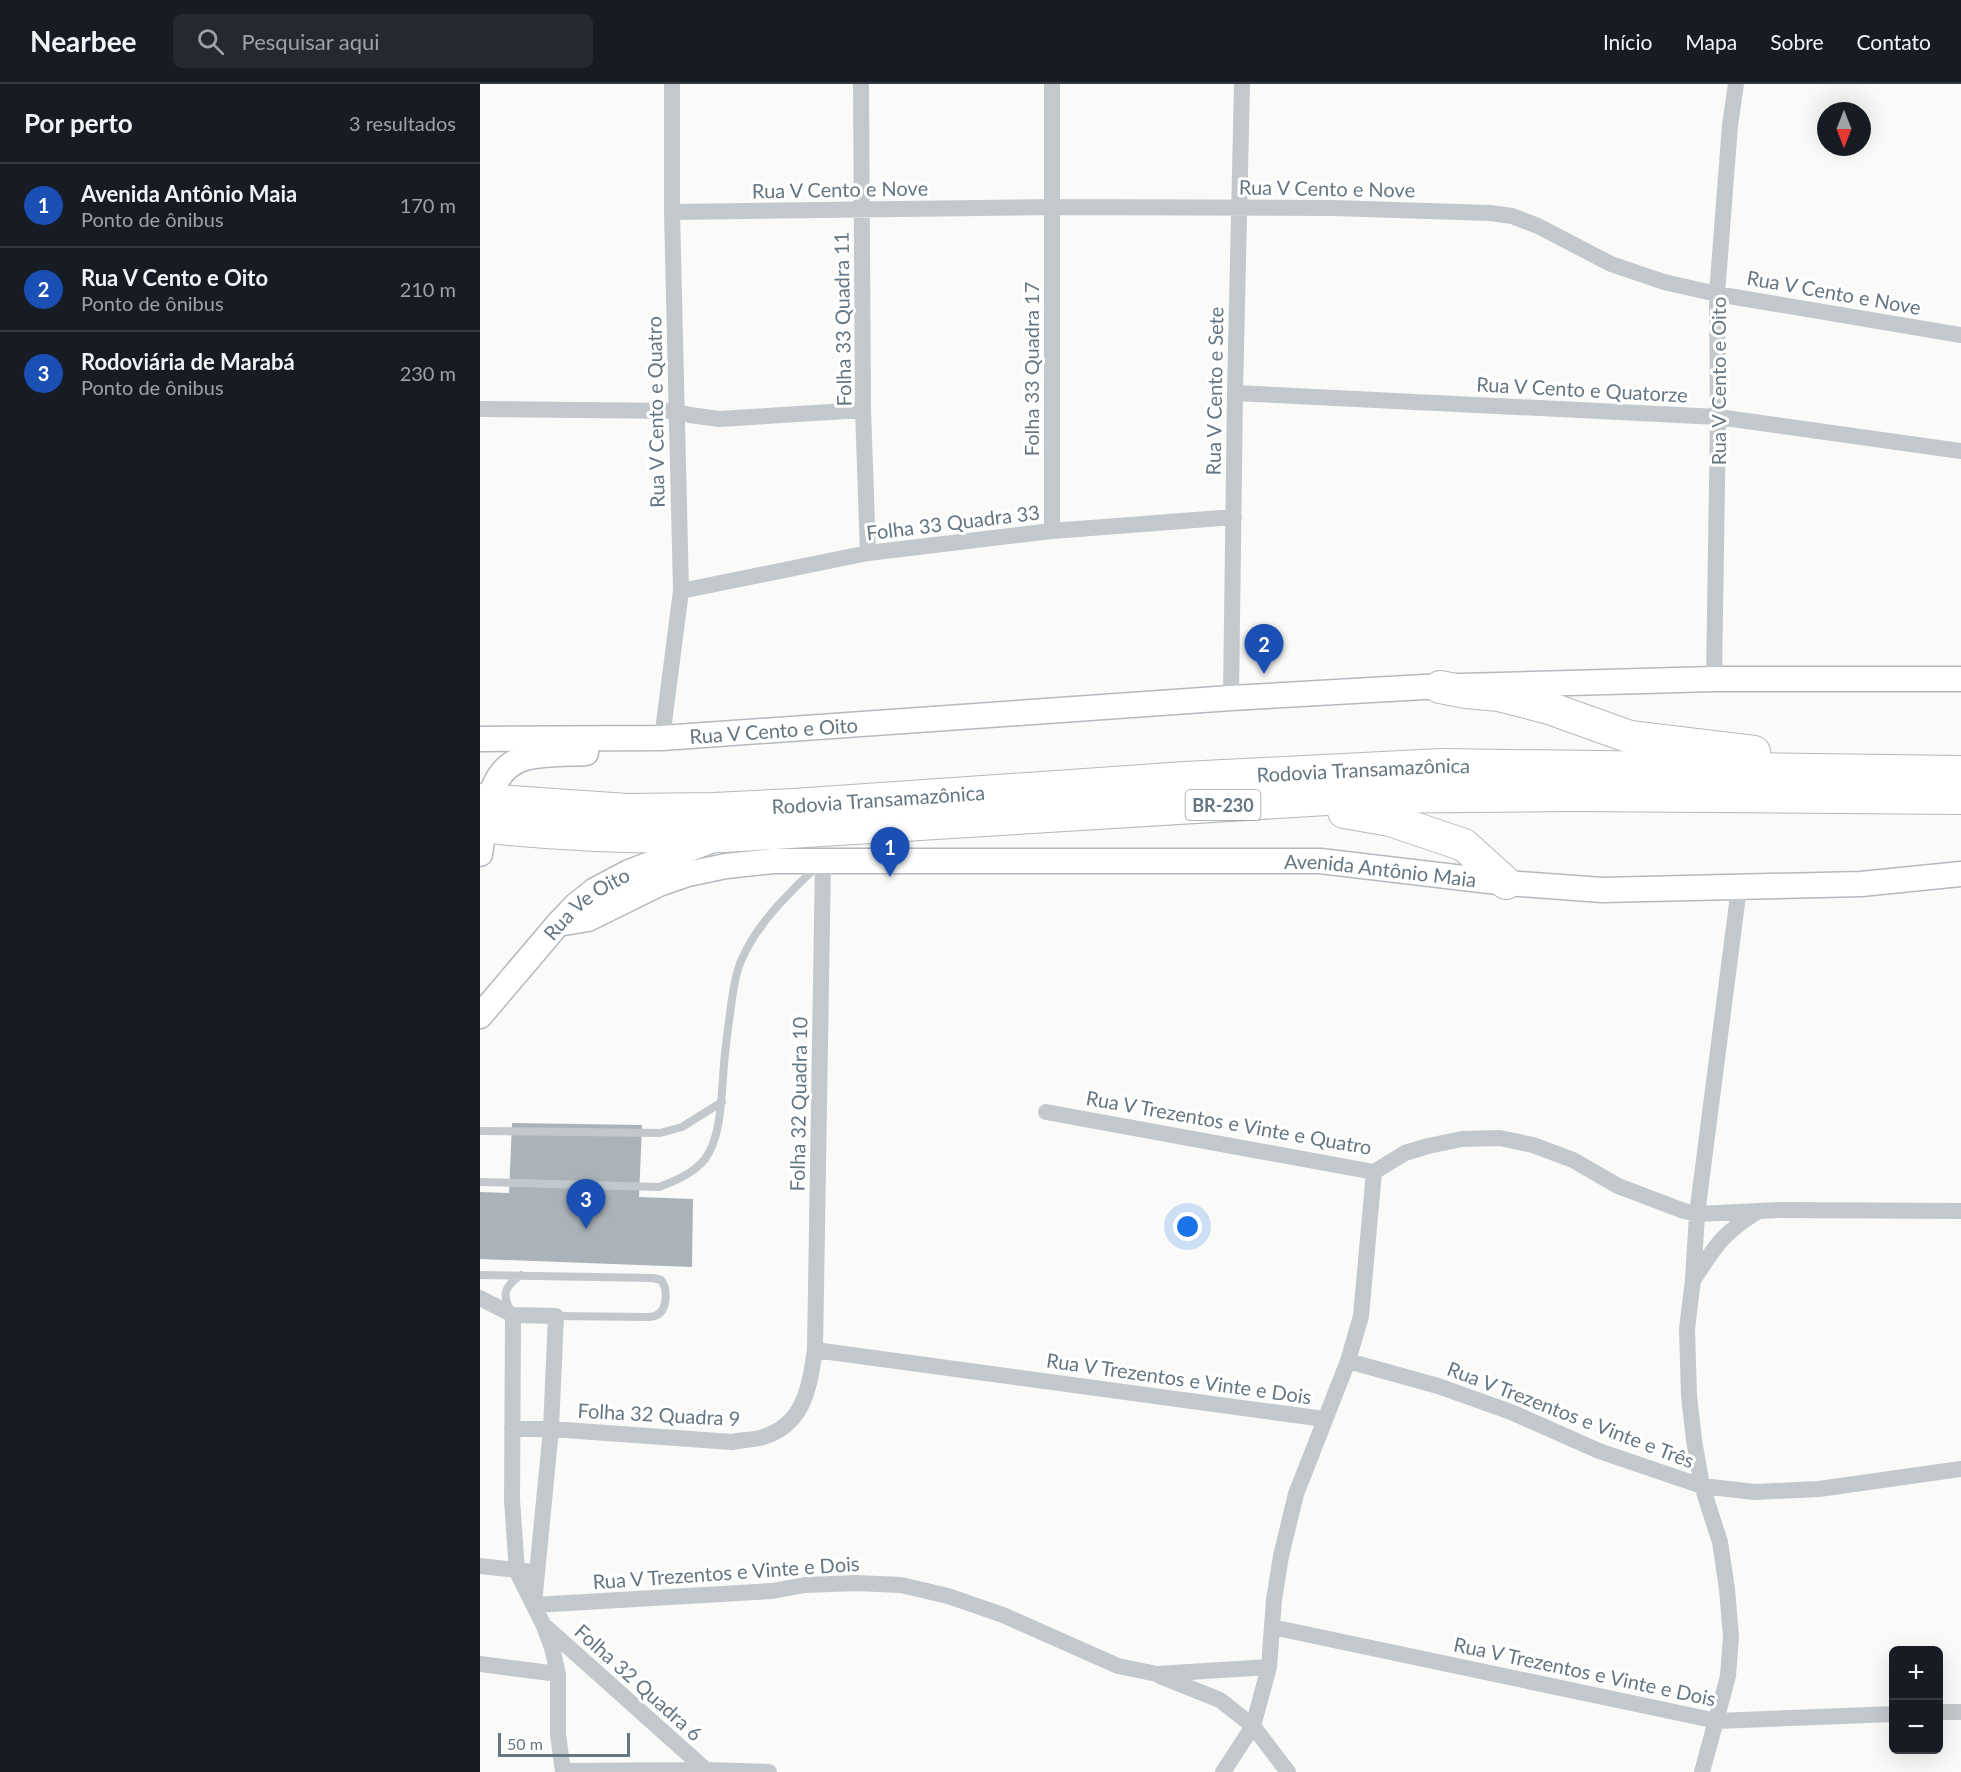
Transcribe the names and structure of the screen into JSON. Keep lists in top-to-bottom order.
{
  "streets": {
    "highway": ["Rodovia Transamazônica", "BR-230"],
    "main road": ["Rua V Cento e Oito", "Avenida Antônio Maia", "Rua Ve Oito"],
    "street": [
      "Rua V Cento e Nove",
      "Folha 33 Quadra 11",
      "Folha 33 Quadra 17",
      "Rua V Cento e Quatorze",
      "Rua V Cento e Sete",
      "Rua V Cento e Quatro",
      "Folha 33 Quadra 33",
      "Folha 32 Quadra 10",
      "Rua V Trezentos e Vinte e Quatro",
      "Rua V Trezentos e Vinte e Dois",
      "Folha 32 Quadra 9",
      "Rua V Trezentos e Vinte e Três",
      "Folha 32 Quadra 6"
    ]
  },
  "crossings": [
    ["Rua V Cento e Nove", "Folha 33 Quadra 11"],
    ["Rua V Cento e Nove", "Folha 33 Quadra 17"],
    ["Rua V Cento e Nove", "Rua V Cento e Oito"],
    ["Rua V Cento e Nove", "Rua V Cento e Sete"],
    ["Rua V Cento e Nove", "Rua V Cento e Quatro"],
    ["Folha 33 Quadra 11", "Folha 33 Quadra 33"],
    ["Folha 33 Quadra 17", "Folha 33 Quadra 33"],
    ["Rua V Cento e Oito", "Rua V Cento e Quatorze"],
    ["Rua V Cento e Oito", "Rua V Cento e Sete"],
    ["Rua V Cento e Oito", "Rua V Cento e Quatro"],
    ["Rua V Cento e Quatorze", "Rua V Cento e Sete"],
    ["Rua V Cento e Sete", "Folha 33 Quadra 33"],
    ["Rua V Cento e Quatro", "Folha 33 Quadra 33"],
    ["Rodovia Transamazônica", "Rua Ve Oito"],
    ["Avenida Antônio Maia", "Rua Ve Oito"],
    ["Avenida Antônio Maia", "Folha 32 Quadra 10"],
    ["Folha 32 Quadra 10", "Rua V Trezentos e Vinte e Dois"],
    ["Folha 32 Quadra 10", "Folha 32 Quadra 9"],
    ["Rua V Trezentos e Vinte e Dois", "Folha 32 Quadra 9"]
  ],
  "scale_bar": "50 m",
  "north": "bottom",
  "page": {
    "header": "Nearbee",
    "search": "Pesquisar aqui",
    "nav": [
      "Início",
      "Mapa",
      "Sobre",
      "Contato"
    ],
    "heading": ["Por perto", "3 resultados"],
    "list": [
      {
        "mark": "1",
        "name": "Avenida Antônio Maia",
        "note": "Ponto de ônibus",
        "value": "170 m"
      },
      {
        "mark": "2",
        "name": "Rua V Cento e Oito",
        "note": "Ponto de ônibus",
        "value": "210 m"
      },
      {
        "mark": "3",
        "name": "Rodoviária de Marabá",
        "note": "Ponto de ônibus",
        "value": "230 m"
      }
    ],
    "pins": ["2", "1", "3"],
    "map_buttons": ["+", "−"],
    "scale": "50 m"
  }
}
